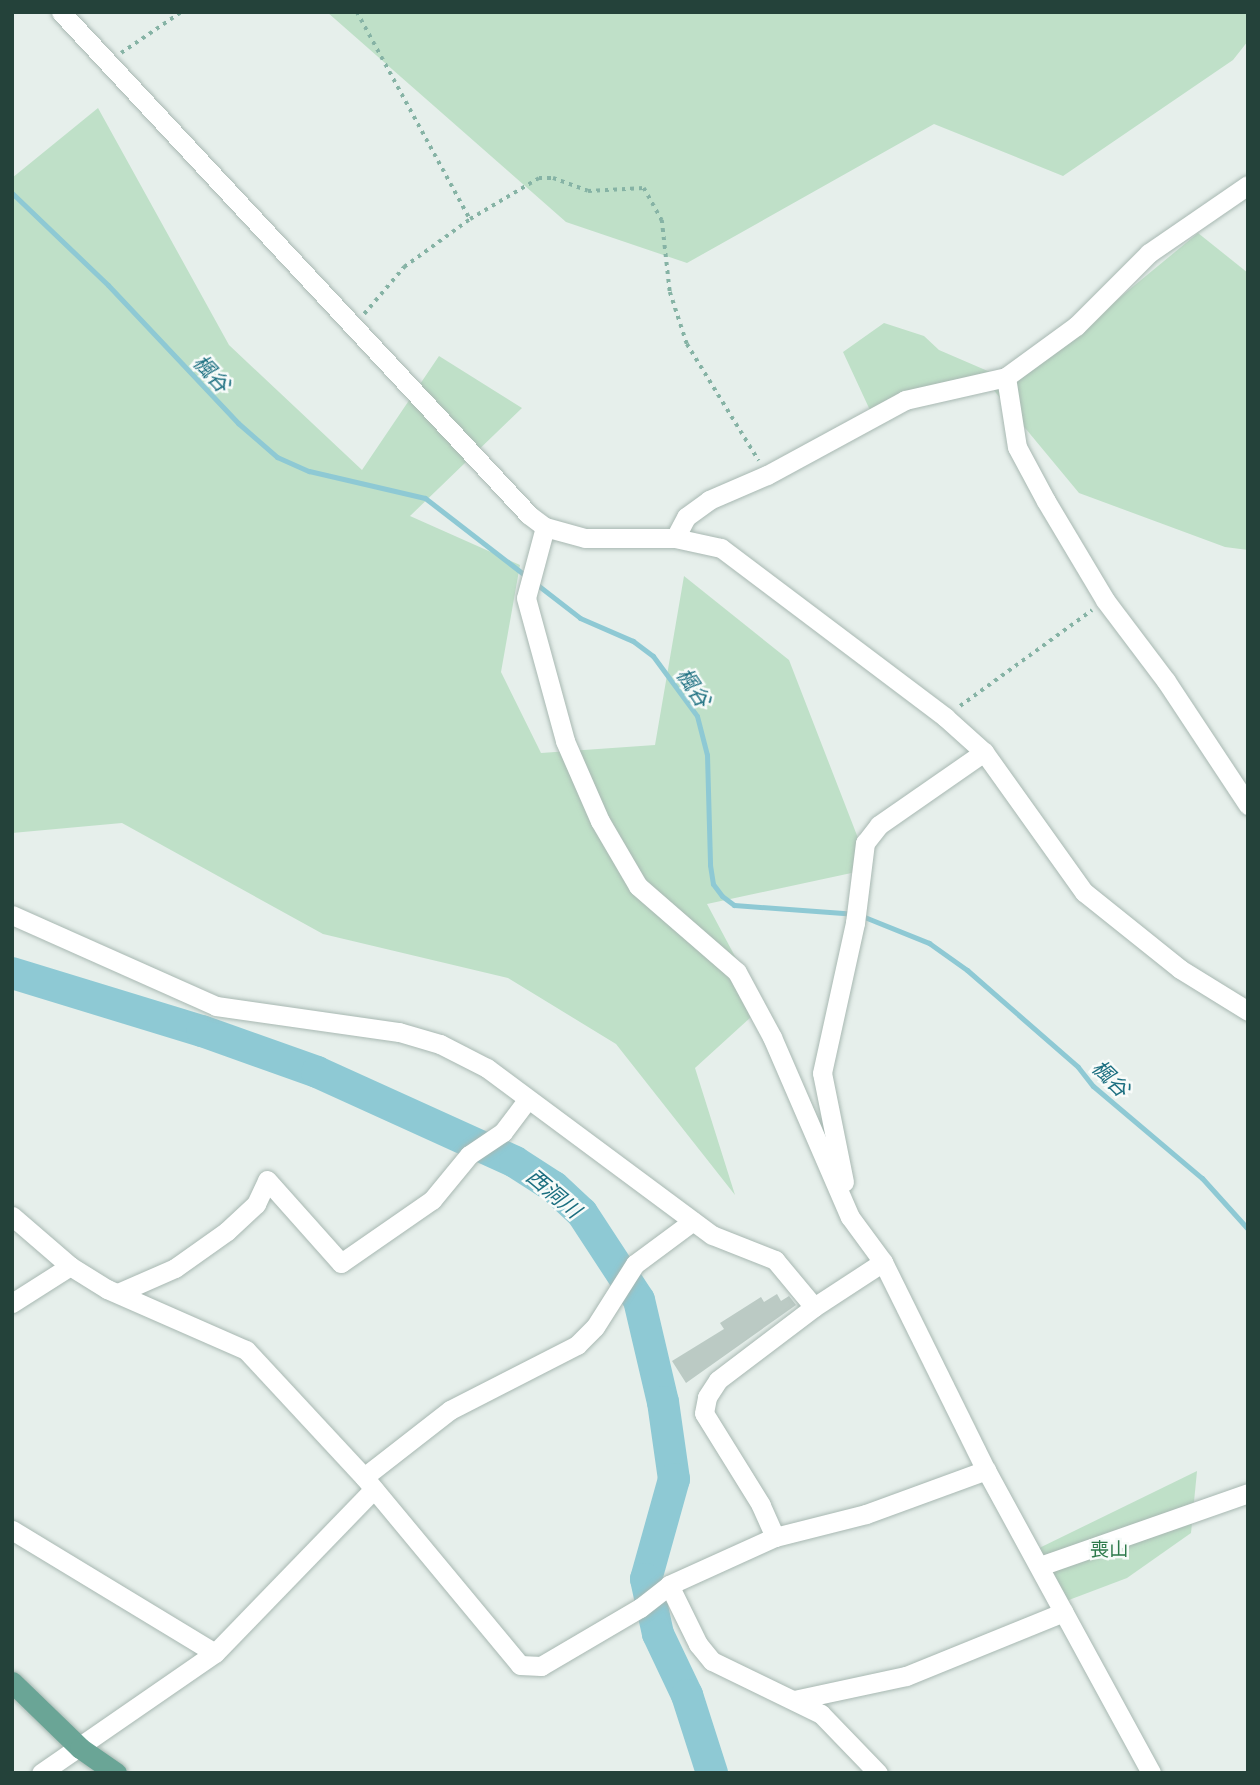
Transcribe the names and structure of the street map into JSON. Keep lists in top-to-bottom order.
{
  "water": ["楓谷", "西洞川"],
  "parks": ["喪山"]
}
